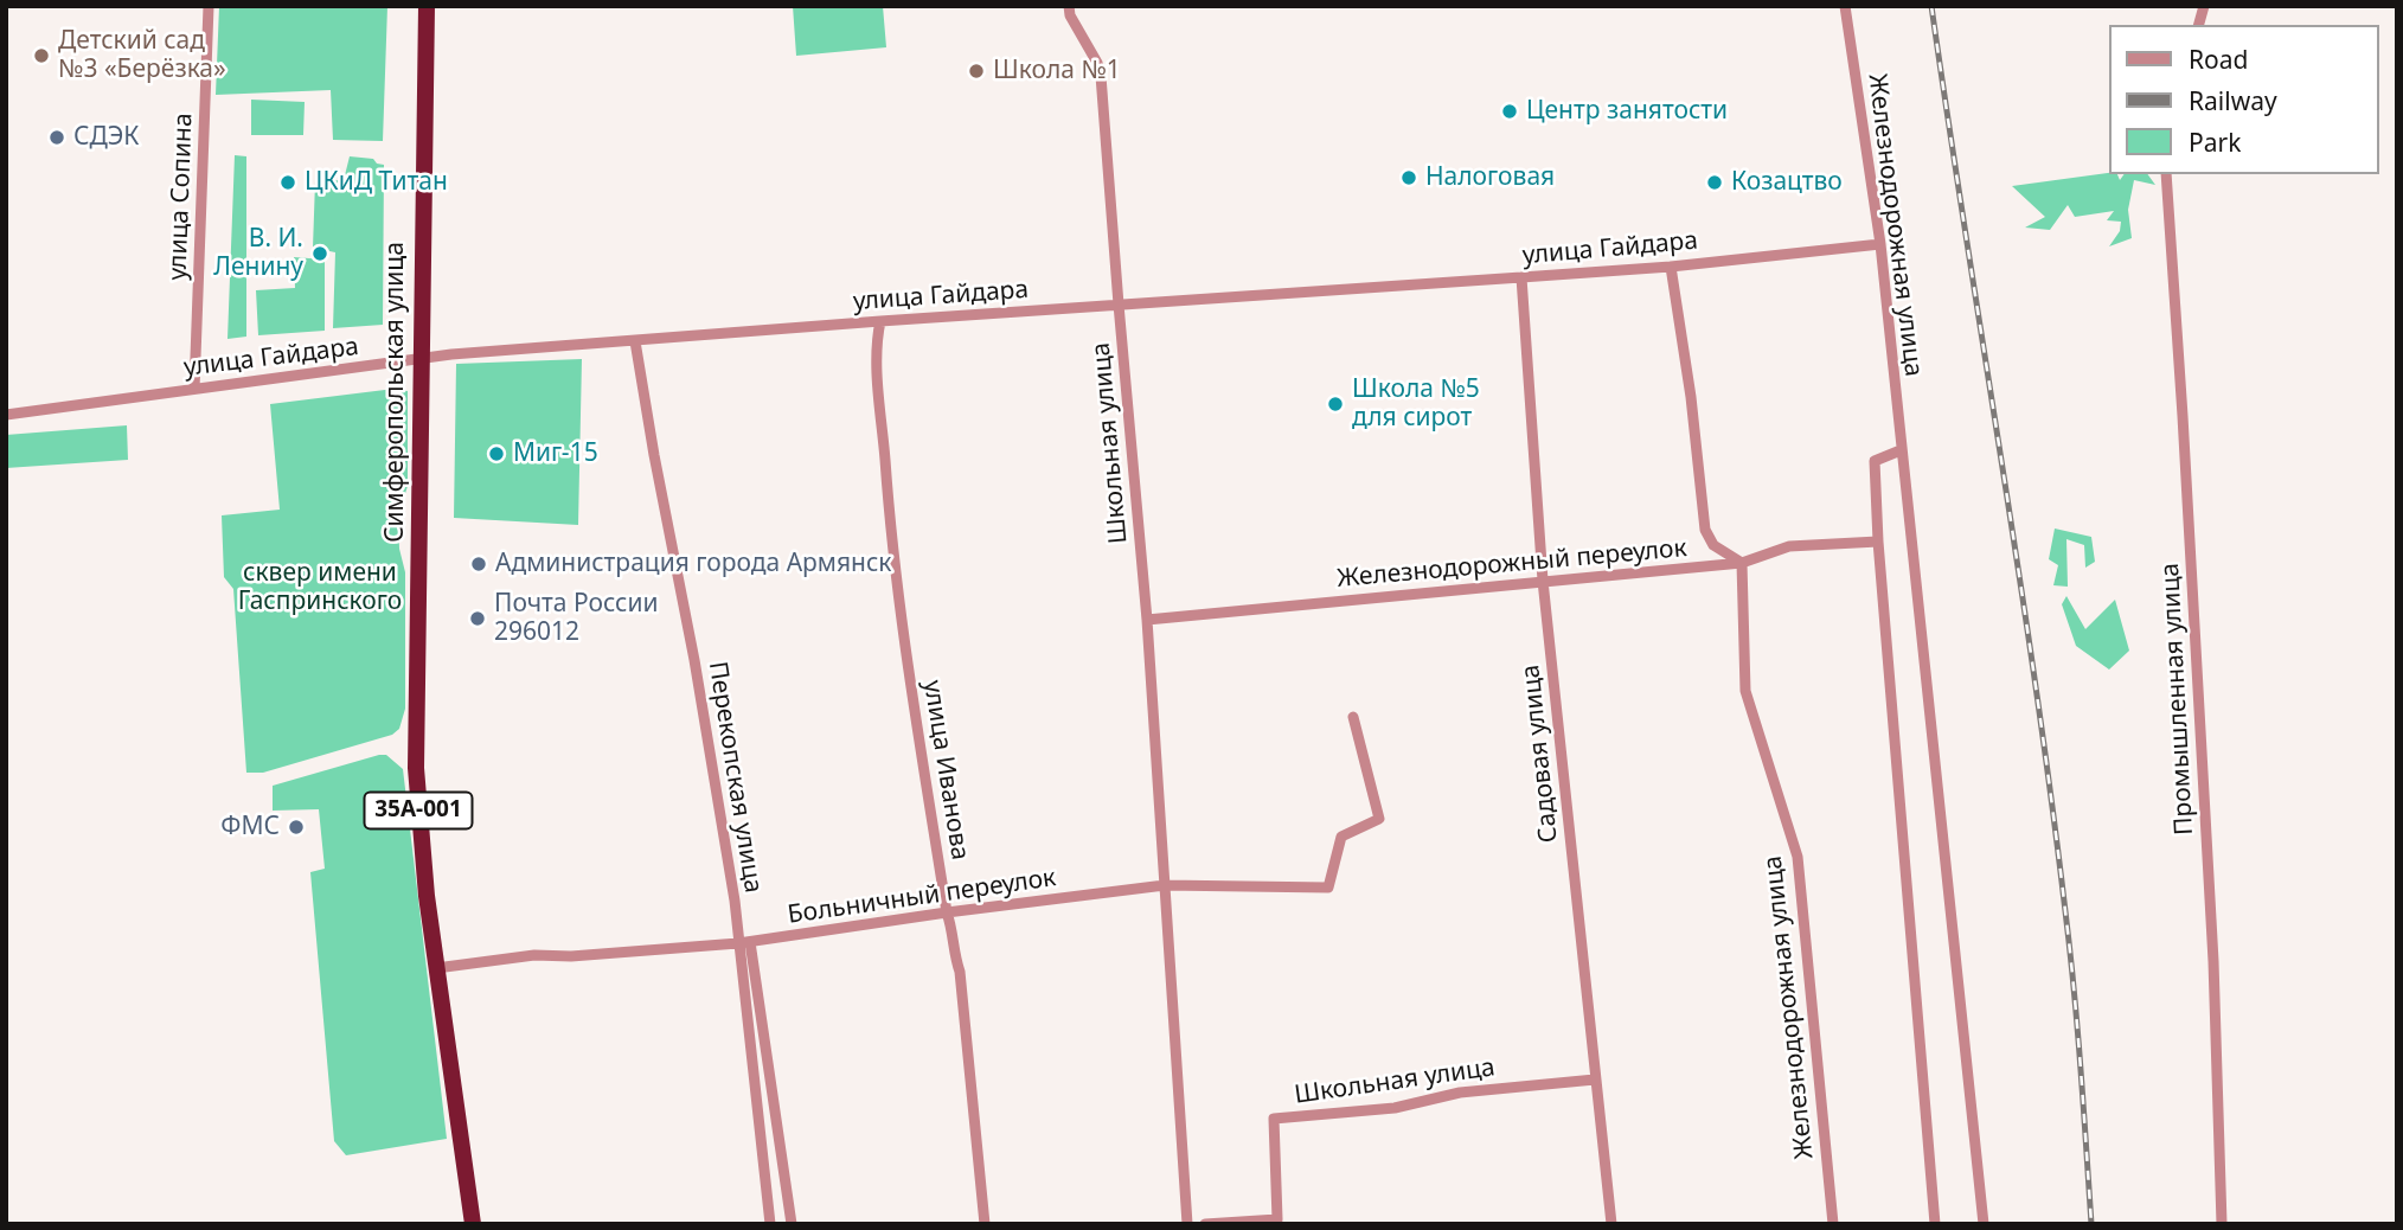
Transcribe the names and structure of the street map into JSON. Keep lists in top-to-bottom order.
{
  "streets": {
    "highway": ["Симферопольская улица", "35А-001"],
    "street": [
      "улица Сопина",
      "Железнодорожная улица",
      "улица Гайдара",
      "Школьная улица",
      "Железнодорожный переулок",
      "Промышленная улица",
      "Садовая улица",
      "улица Иванова",
      "Перекопская улица",
      "Больничный переулок"
    ]
  },
  "crossings": [
    ["улица Сопина", "улица Гайдара"],
    ["Железнодорожная улица", "улица Гайдара"],
    ["Железнодорожная улица", "Железнодорожный переулок"],
    ["улица Гайдара", "Симферопольская улица"],
    ["улица Гайдара", "Школьная улица"],
    ["улица Гайдара", "Садовая улица"],
    ["улица Гайдара", "улица Иванова"],
    ["улица Гайдара", "Перекопская улица"],
    ["Симферопольская улица", "Больничный переулок"],
    ["Школьная улица", "Железнодорожный переулок"],
    ["Школьная улица", "Садовая улица"],
    ["Школьная улица", "Больничный переулок"],
    ["Железнодорожный переулок", "Садовая улица"],
    ["улица Иванова", "Больничный переулок"],
    ["Перекопская улица", "Больничный переулок"]
  ],
  "parks": ["сквер имени Гаспринского"],
  "places": [
    "Детский сад №3 «Берёзка»",
    "Школа №1",
    "Центр занятости",
    "СДЭК",
    "Налоговая",
    "ЦКиД Титан",
    "Козацтво",
    "В. И. Ленину",
    "Школа №5 для сирот",
    "Миг-15",
    "Администрация города Армянск",
    "Почта России 296012",
    "ФМС"
  ],
  "legend": ["Road", "Railway", "Park"]
}
